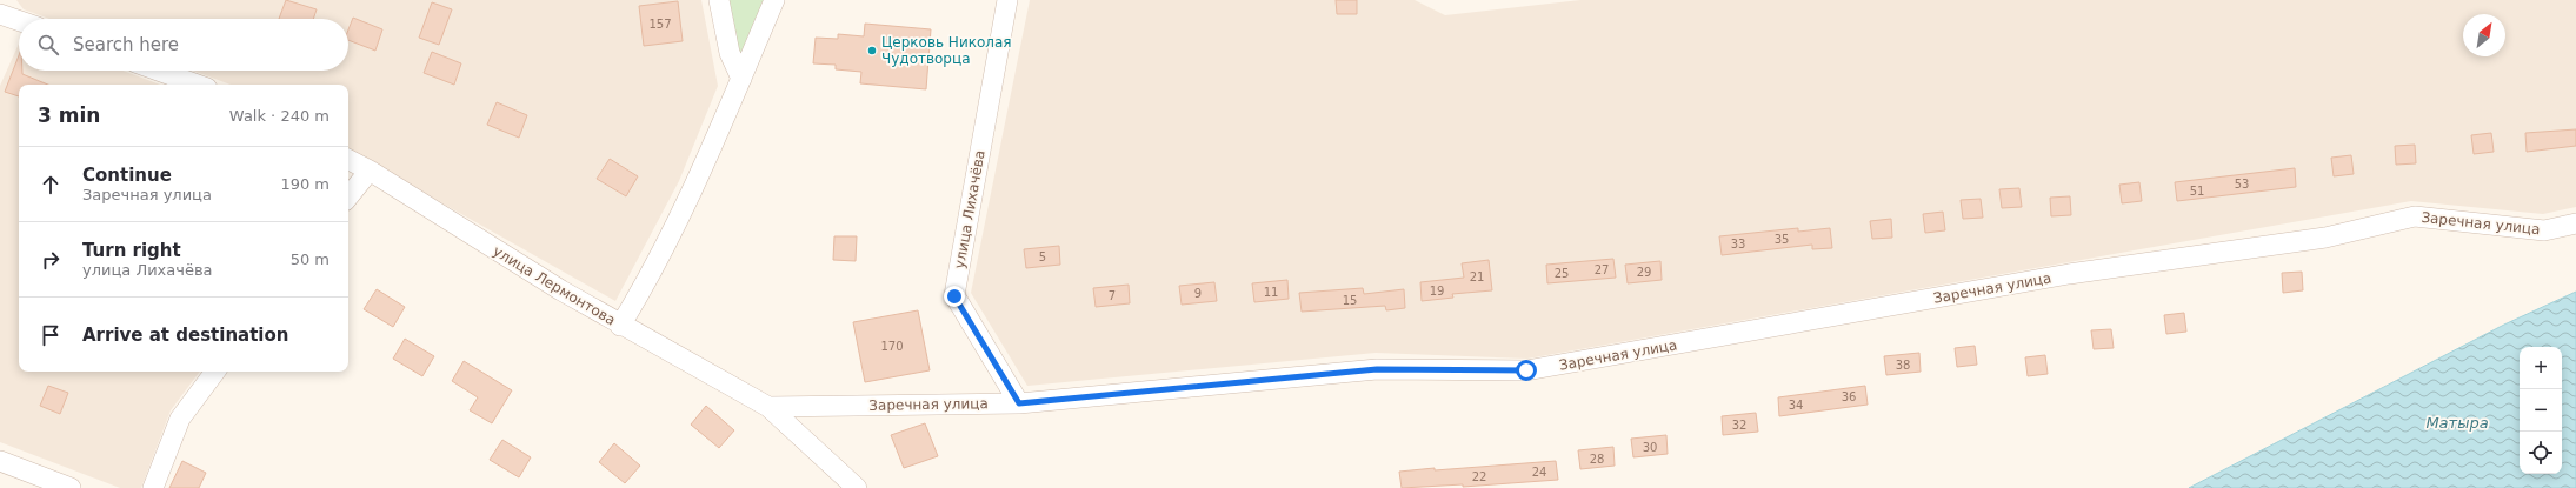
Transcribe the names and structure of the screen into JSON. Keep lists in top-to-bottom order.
{
  "streets": {
    "street": ["улица Лихачёва", "Заречная улица", "улица Лермонтова"]
  },
  "crossings": [
    ["улица Лихачёва", "Заречная улица"],
    ["Заречная улица", "улица Лермонтова"]
  ],
  "water": ["Матыра"],
  "places": ["Церковь Николая Чудотворца"],
  "house_numbers": [
    "157",
    "53",
    "51",
    "35",
    "33",
    "5",
    "27",
    "29",
    "25",
    "21",
    "19",
    "11",
    "9",
    "7",
    "15",
    "170",
    "38",
    "36",
    "34",
    "32",
    "30",
    "28",
    "24",
    "22"
  ],
  "north": "top right",
  "page": {
    "search": "Search here",
    "heading": ["3 min", "Walk · 240 m"],
    "list": [
      ["Continue", "Заречная улица", "190 m"],
      ["Turn right", "улица Лихачёва", "50 m"],
      "Arrive at destination"
    ],
    "map_buttons": ["+", "−"]
  }
}
